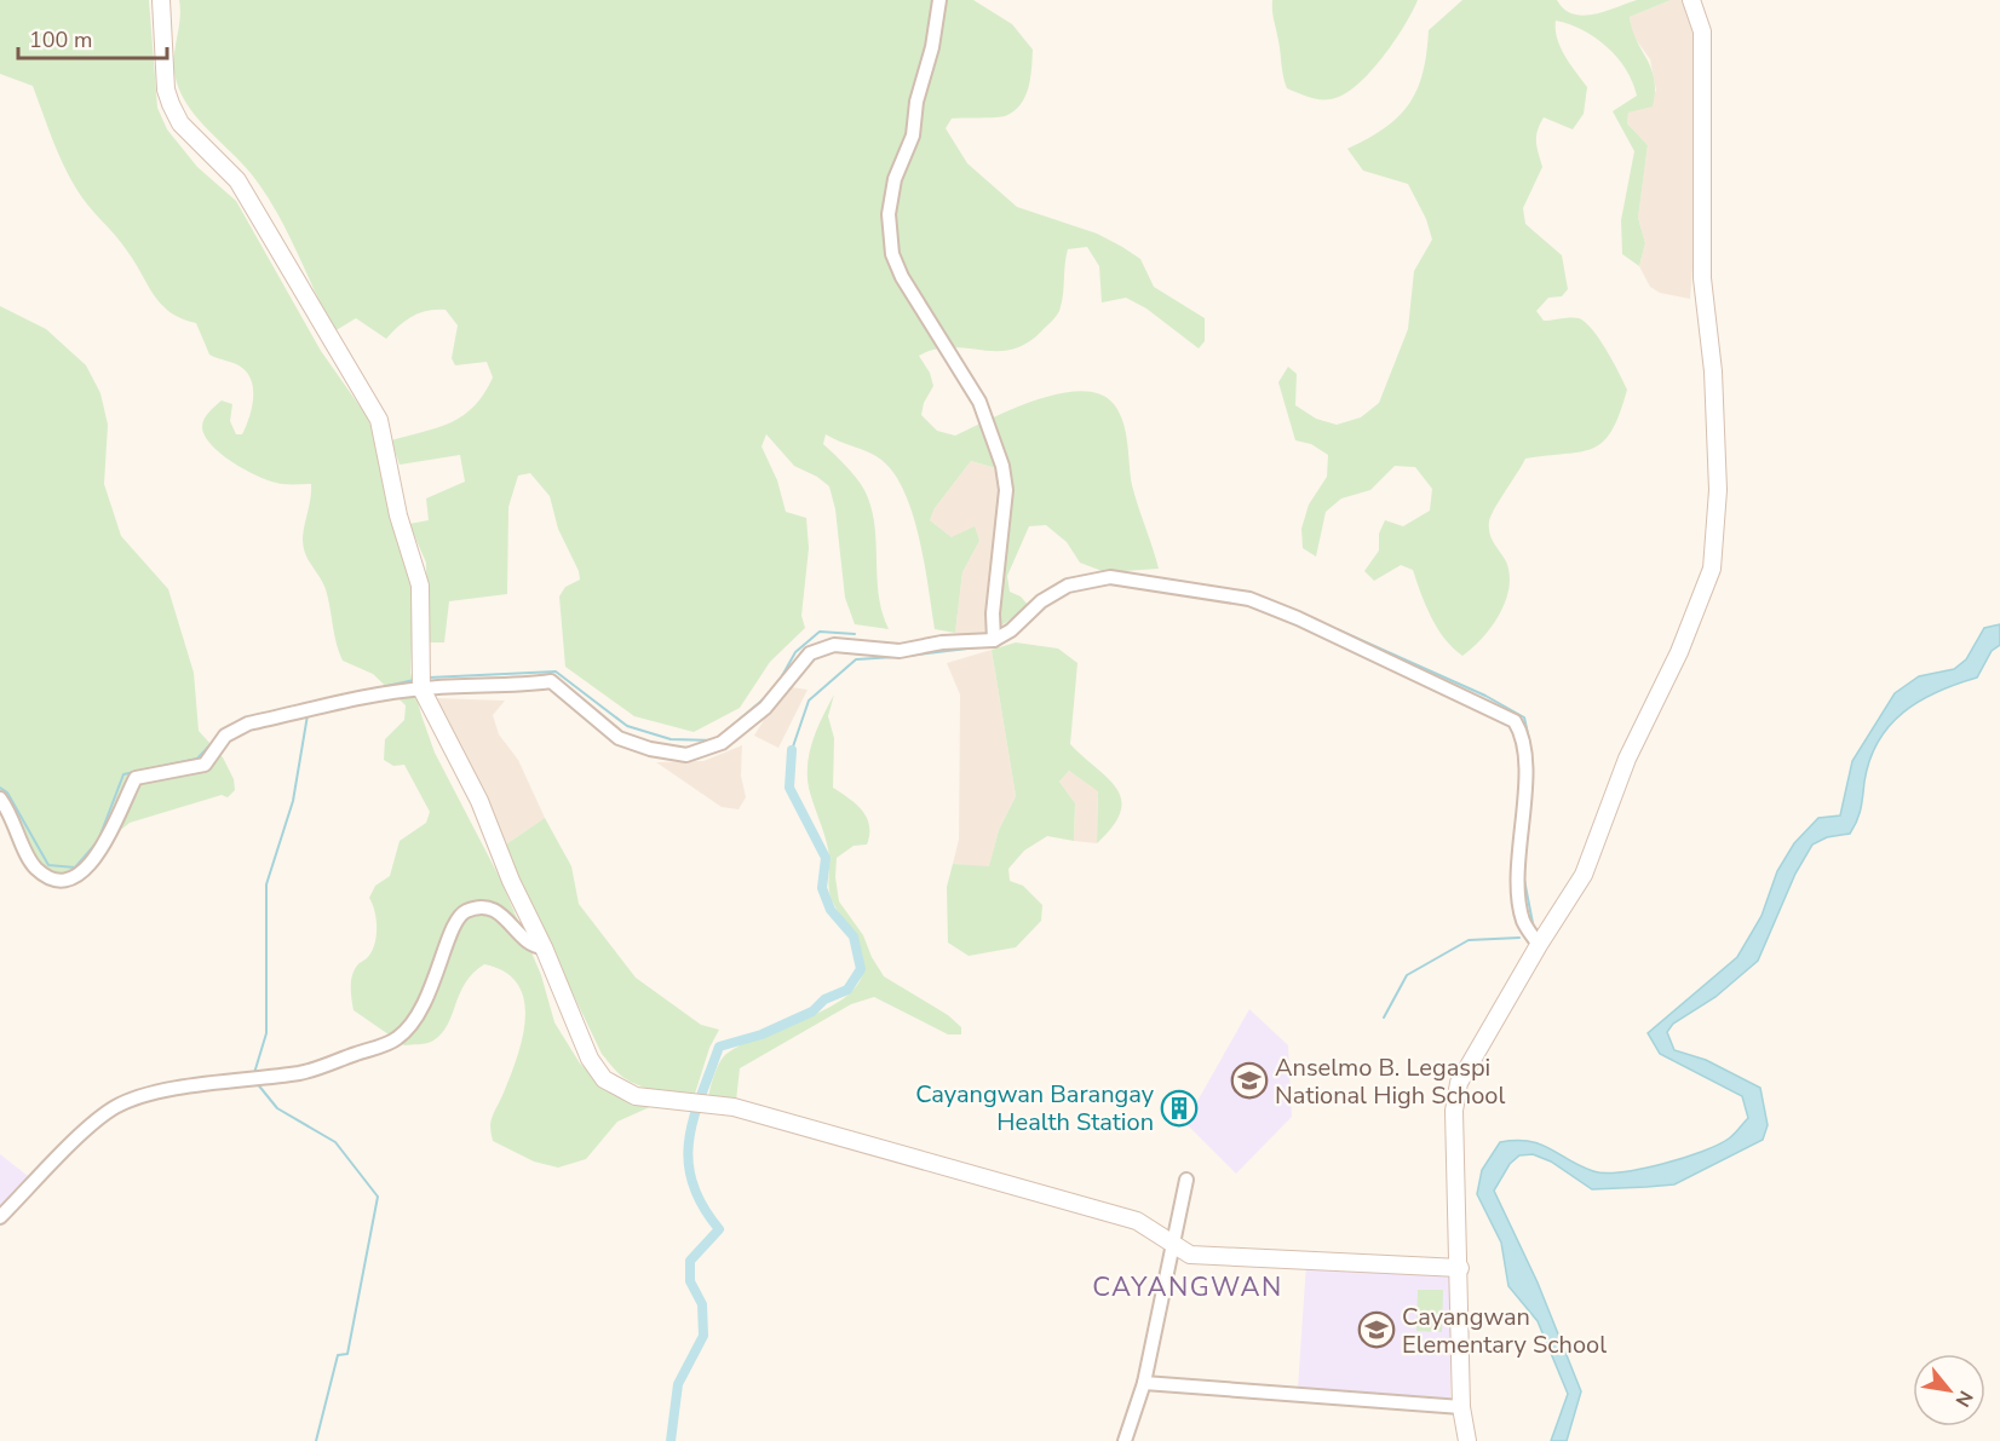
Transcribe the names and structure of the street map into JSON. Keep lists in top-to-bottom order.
{
  "districts": ["CAYANGWAN"],
  "places": {
    "school or university": ["Anselmo B. Legaspi National High School", "Cayangwan Elementary School"],
    "building": ["Cayangwan Barangay Health Station"]
  },
  "scale_bar": "100 m",
  "north": "bottom right"
}
